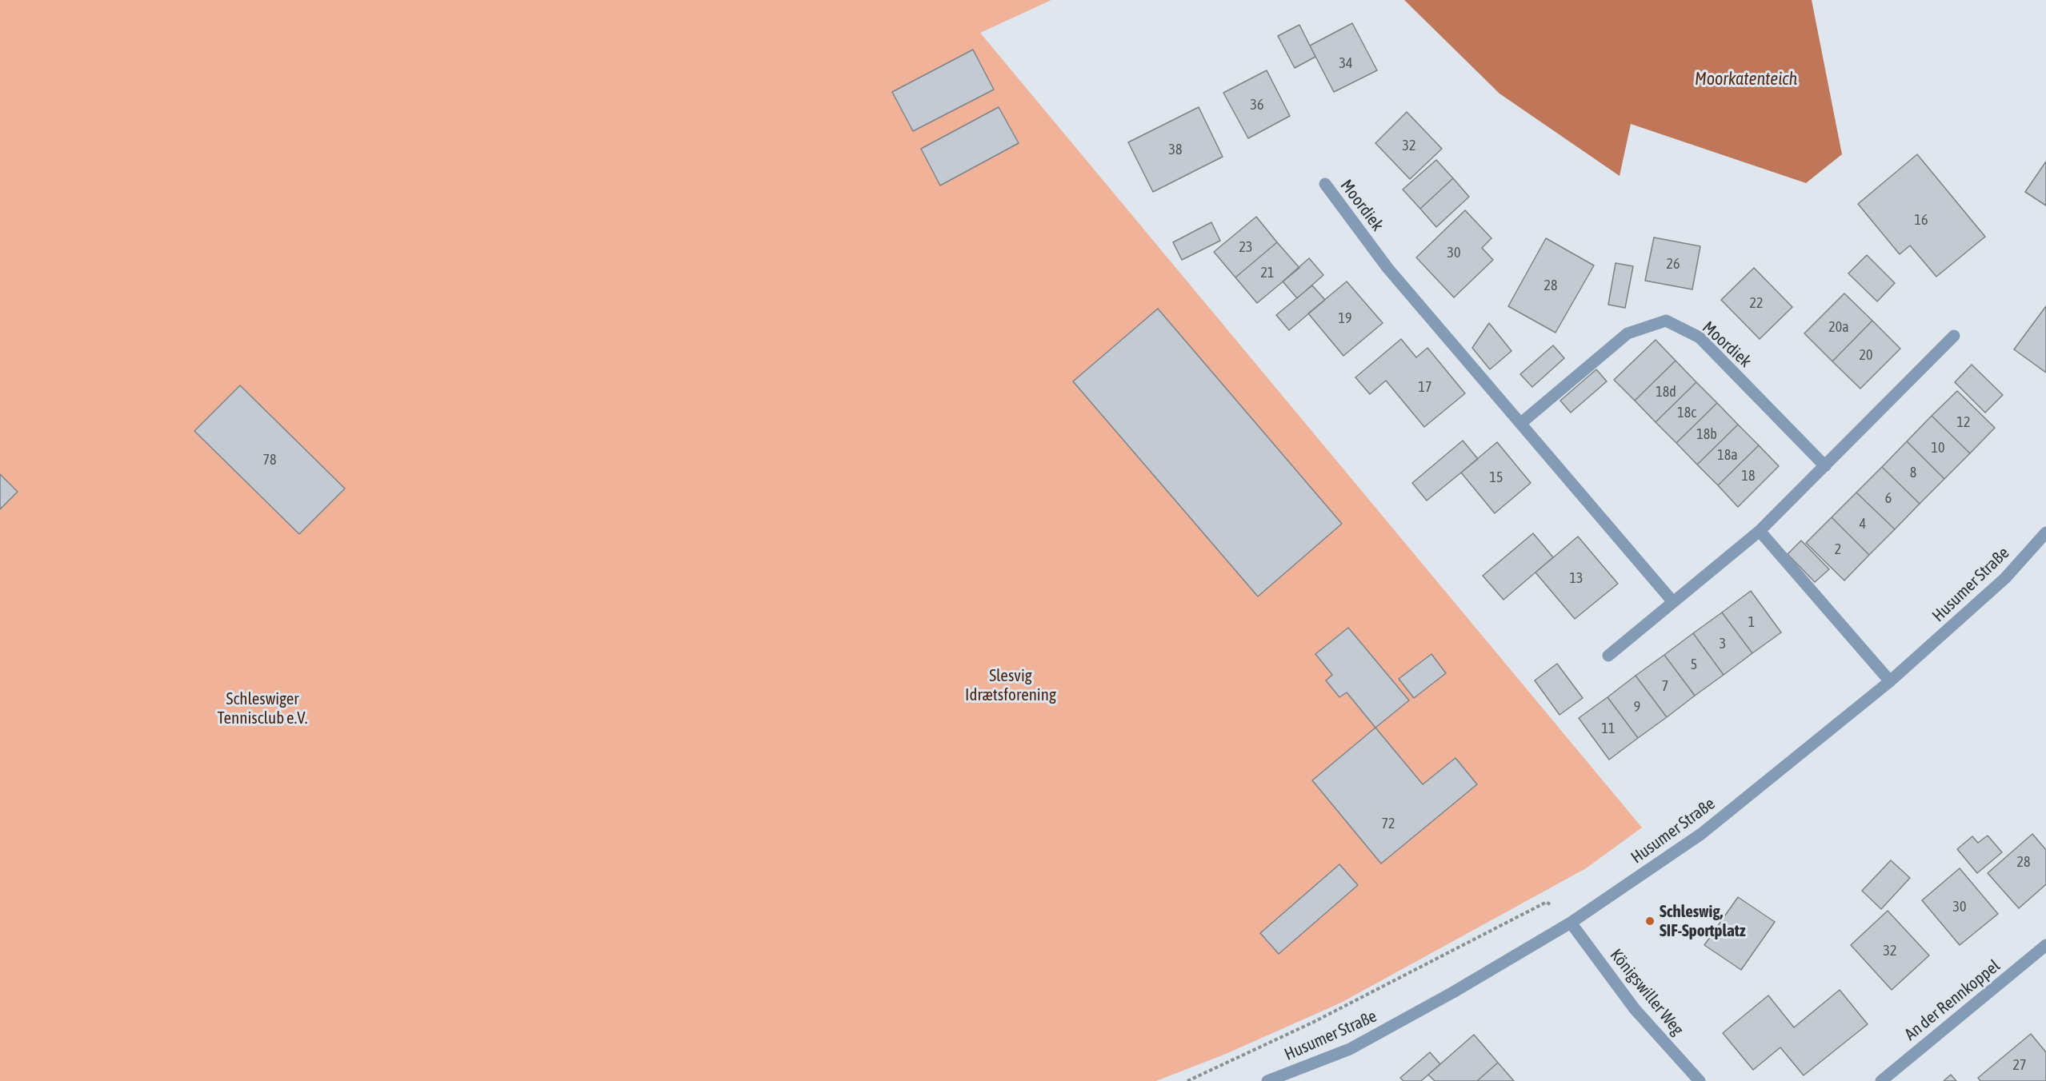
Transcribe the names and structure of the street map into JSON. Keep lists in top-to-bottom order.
{
  "streets": {
    "street": [
      "Moordiek",
      "Husumer Straße",
      "Königswiller Weg",
      "An der Rennkoppel"
    ]
  },
  "crossings": [
    ["Husumer Straße", "Königswiller Weg"]
  ],
  "water": ["Moorkatenteich"],
  "parks": ["Slesvig Idrætsforening", "Schleswiger Tennisclub e.V."],
  "places": ["Schleswig, SIF-Sportplatz"],
  "house_numbers": [
    "34",
    "36",
    "32",
    "38",
    "16",
    "23",
    "30",
    "26",
    "21",
    "28",
    "22",
    "19",
    "20a",
    "20",
    "17",
    "18d",
    "18c",
    "12",
    "18b",
    "10",
    "18a",
    "78",
    "8",
    "18",
    "15",
    "6",
    "4",
    "2",
    "13",
    "1",
    "3",
    "5",
    "7",
    "9",
    "11",
    "72",
    "28",
    "30",
    "32",
    "27"
  ]
}
